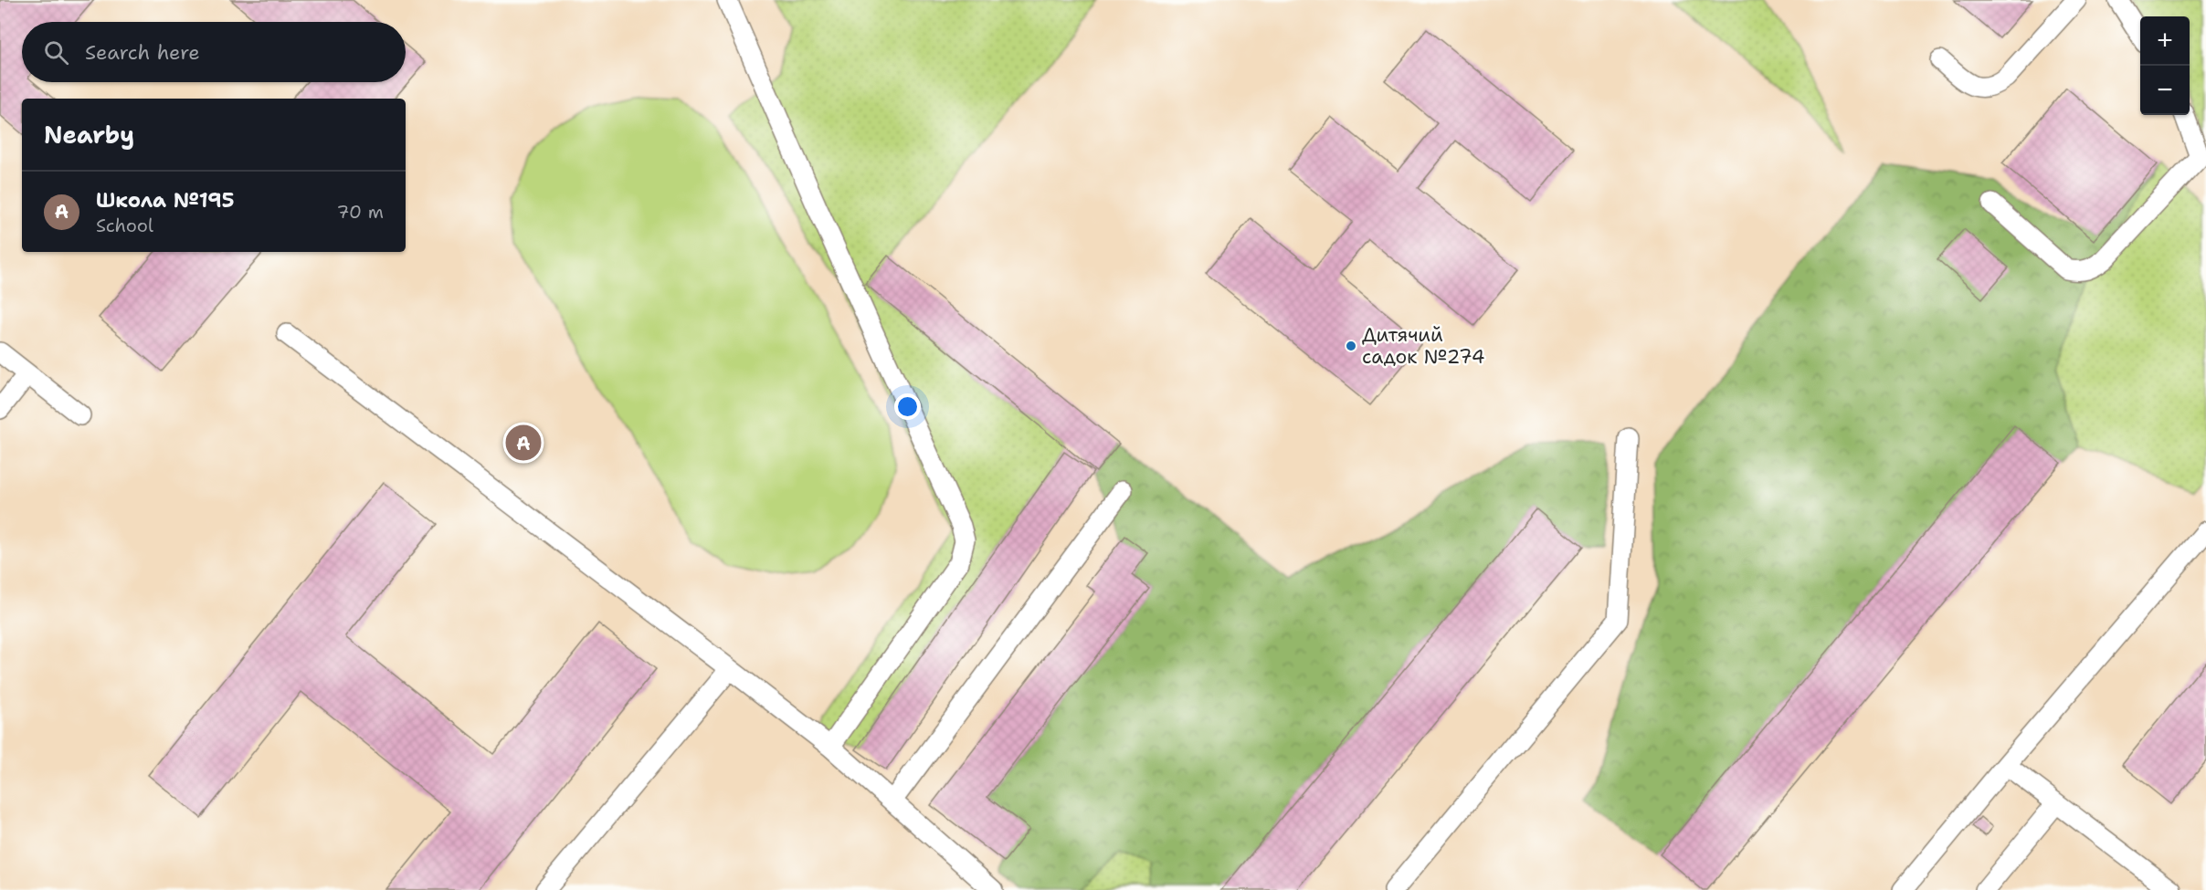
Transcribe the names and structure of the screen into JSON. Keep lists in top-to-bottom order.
{
  "places": ["Дитячий садок №274"],
  "page": {
    "map_buttons": ["+", "−"],
    "search": "Search here",
    "heading": "Nearby",
    "list": [
      {
        "mark": "A",
        "name": "Школа №195",
        "note": "School",
        "value": "70 m"
      }
    ],
    "pins": "A"
  }
}
